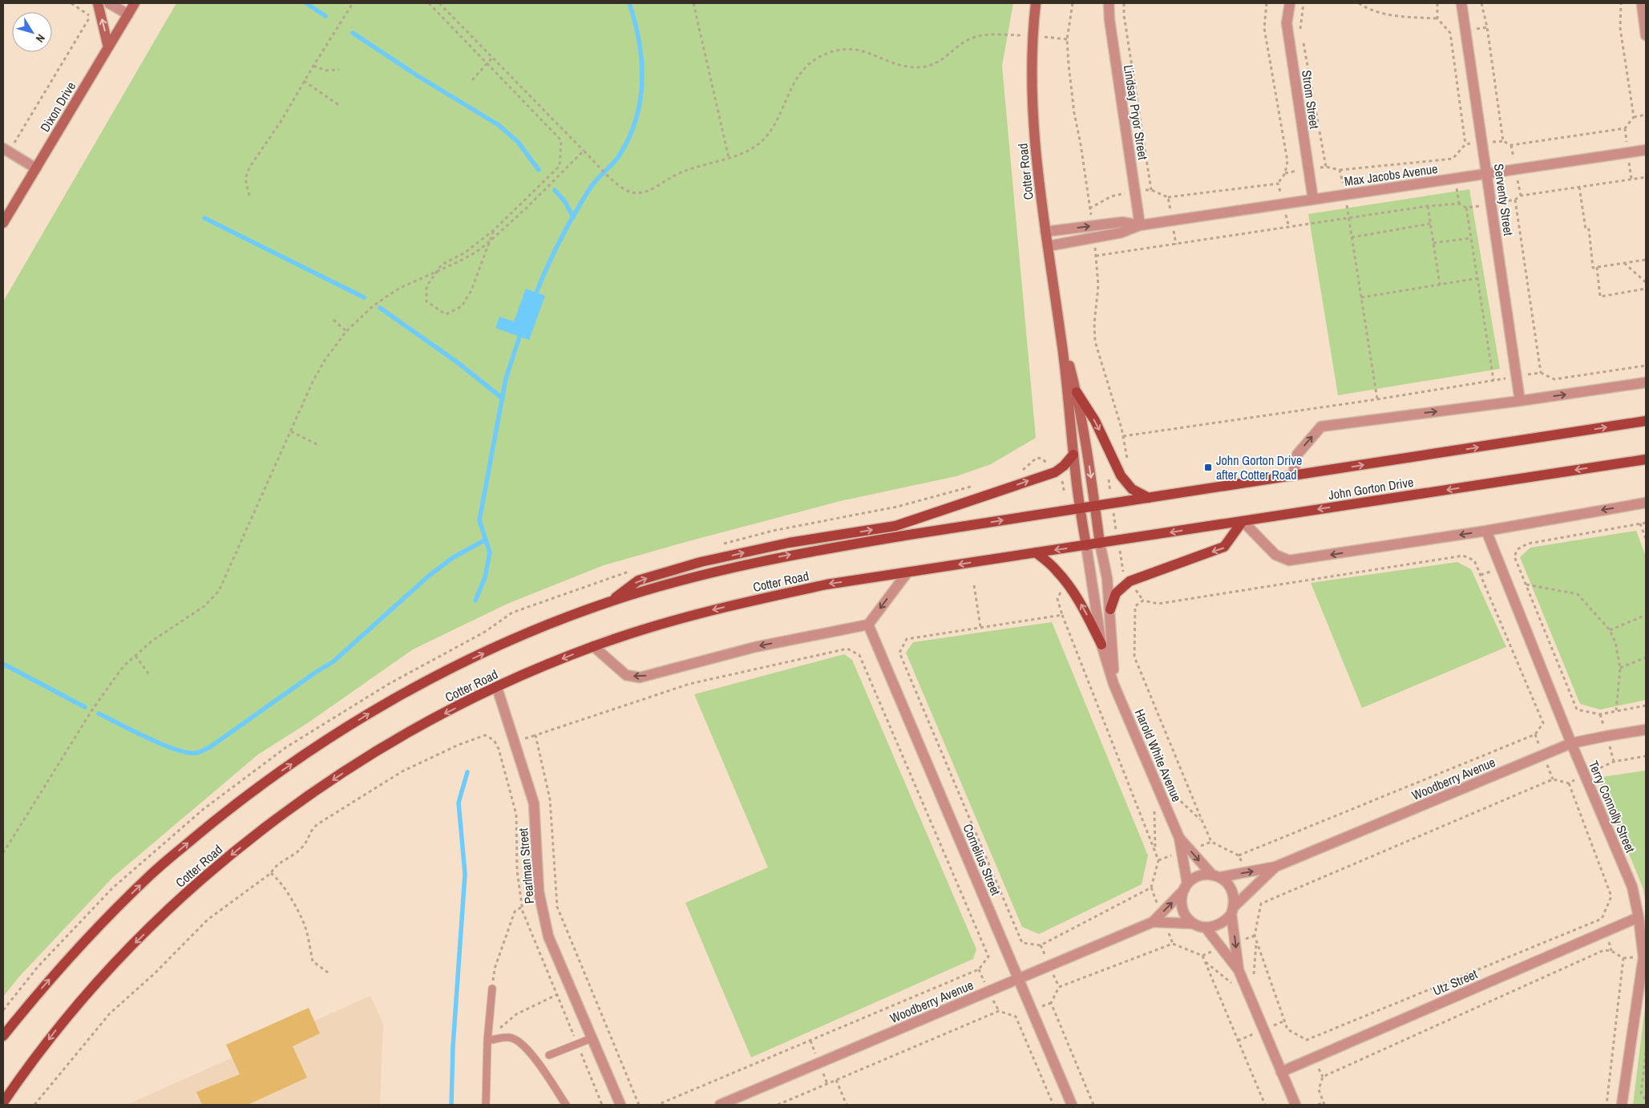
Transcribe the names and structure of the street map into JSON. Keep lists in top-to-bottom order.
{
  "streets": {
    "main road": ["Dixon Drive", "Cotter Road", "John Gorton Drive"],
    "street": [
      "Strom Street",
      "Lindsay Pryor Street",
      "Max Jacobs Avenue",
      "Serventy Street",
      "Harold White Avenue",
      "Woodberry Avenue",
      "Terry Connolly Street",
      "Cornelius Street",
      "Pearlman Street",
      "Utz Street"
    ]
  },
  "crossings": [
    ["Strom Street", "Max Jacobs Avenue"],
    ["Lindsay Pryor Street", "Max Jacobs Avenue"],
    ["Cotter Road", "Max Jacobs Avenue"],
    ["Cotter Road", "John Gorton Drive"],
    ["Cotter Road", "Harold White Avenue"],
    ["Cotter Road", "Pearlman Street"],
    ["Max Jacobs Avenue", "Serventy Street"],
    ["John Gorton Drive", "Harold White Avenue"],
    ["Harold White Avenue", "Woodberry Avenue"],
    ["Woodberry Avenue", "Terry Connolly Street"],
    ["Woodberry Avenue", "Cornelius Street"],
    ["Terry Connolly Street", "Utz Street"]
  ],
  "places": {
    "transit": ["John Gorton Drive after Cotter Road"]
  },
  "north": "bottom right"
}
